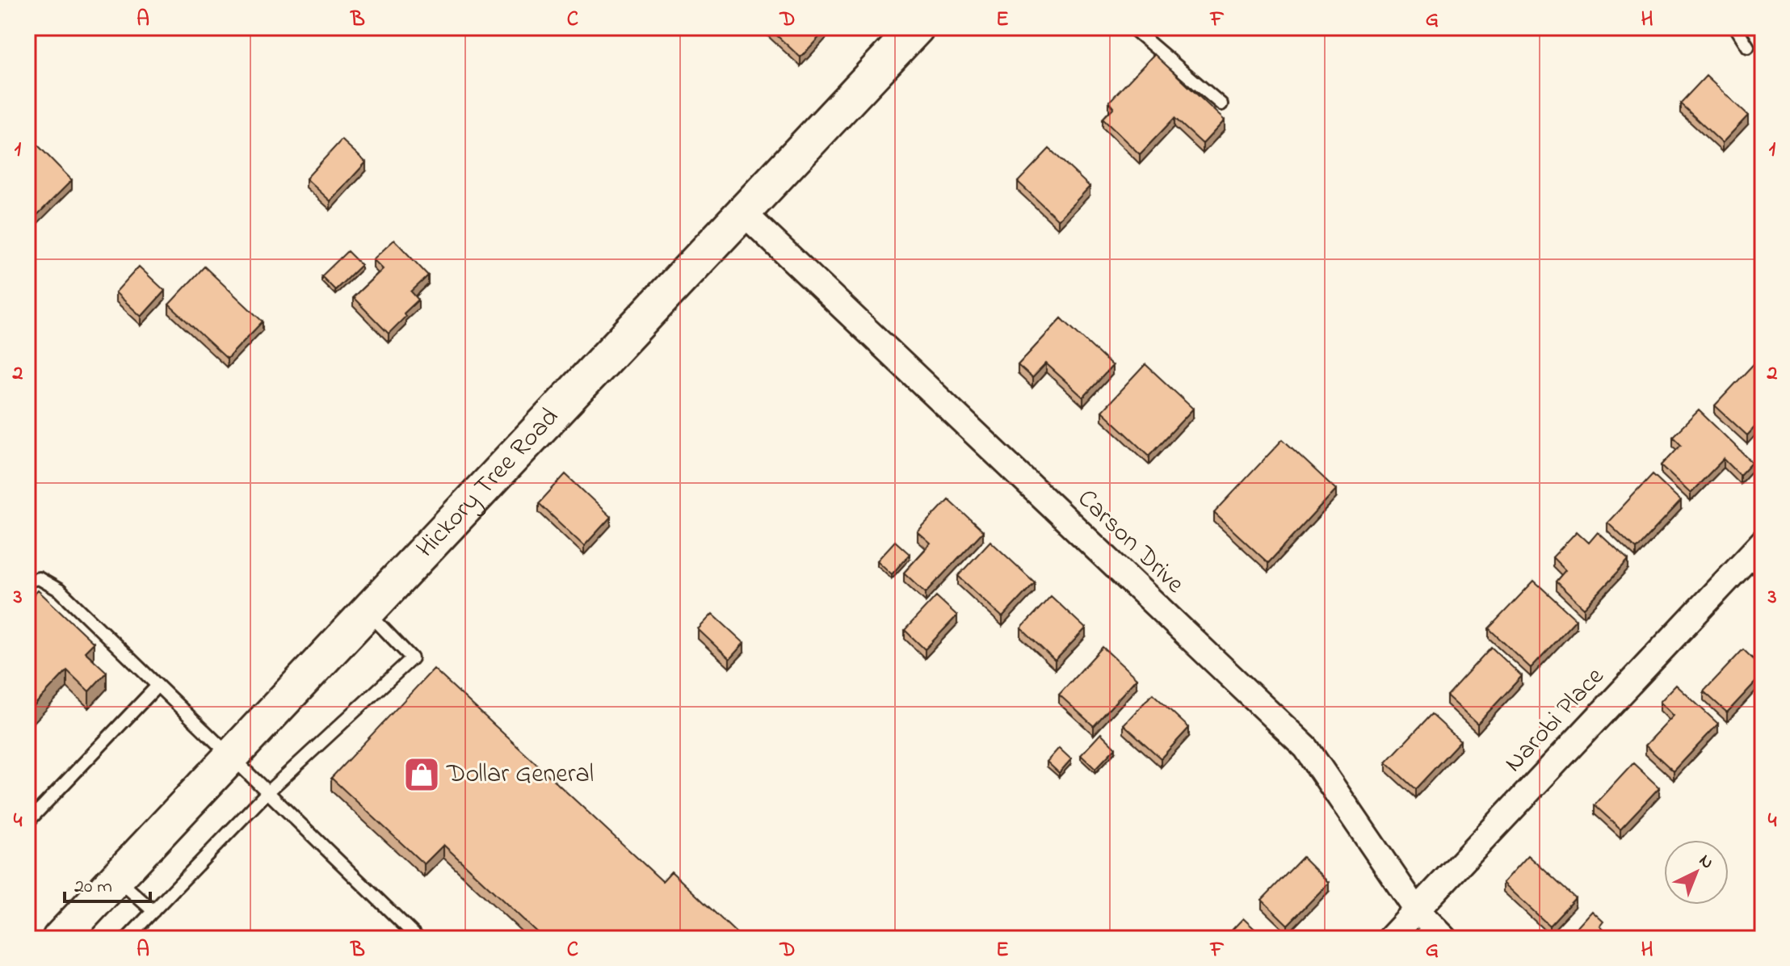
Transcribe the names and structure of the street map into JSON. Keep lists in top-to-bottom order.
{
  "streets": {
    "street": ["Hickory Tree Road", "Carson Drive", "Narobi Place"]
  },
  "crossings": [
    ["Hickory Tree Road", "Carson Drive"],
    ["Carson Drive", "Narobi Place"]
  ],
  "places": {
    "shop": ["Dollar General"]
  },
  "scale_bar": "20 m",
  "north": "top right",
  "grid": {
    "columns": [
      "A",
      "B",
      "C",
      "D",
      "E",
      "F",
      "G",
      "H"
    ],
    "rows": [
      "1",
      "2",
      "3",
      "4"
    ]
  }
}
